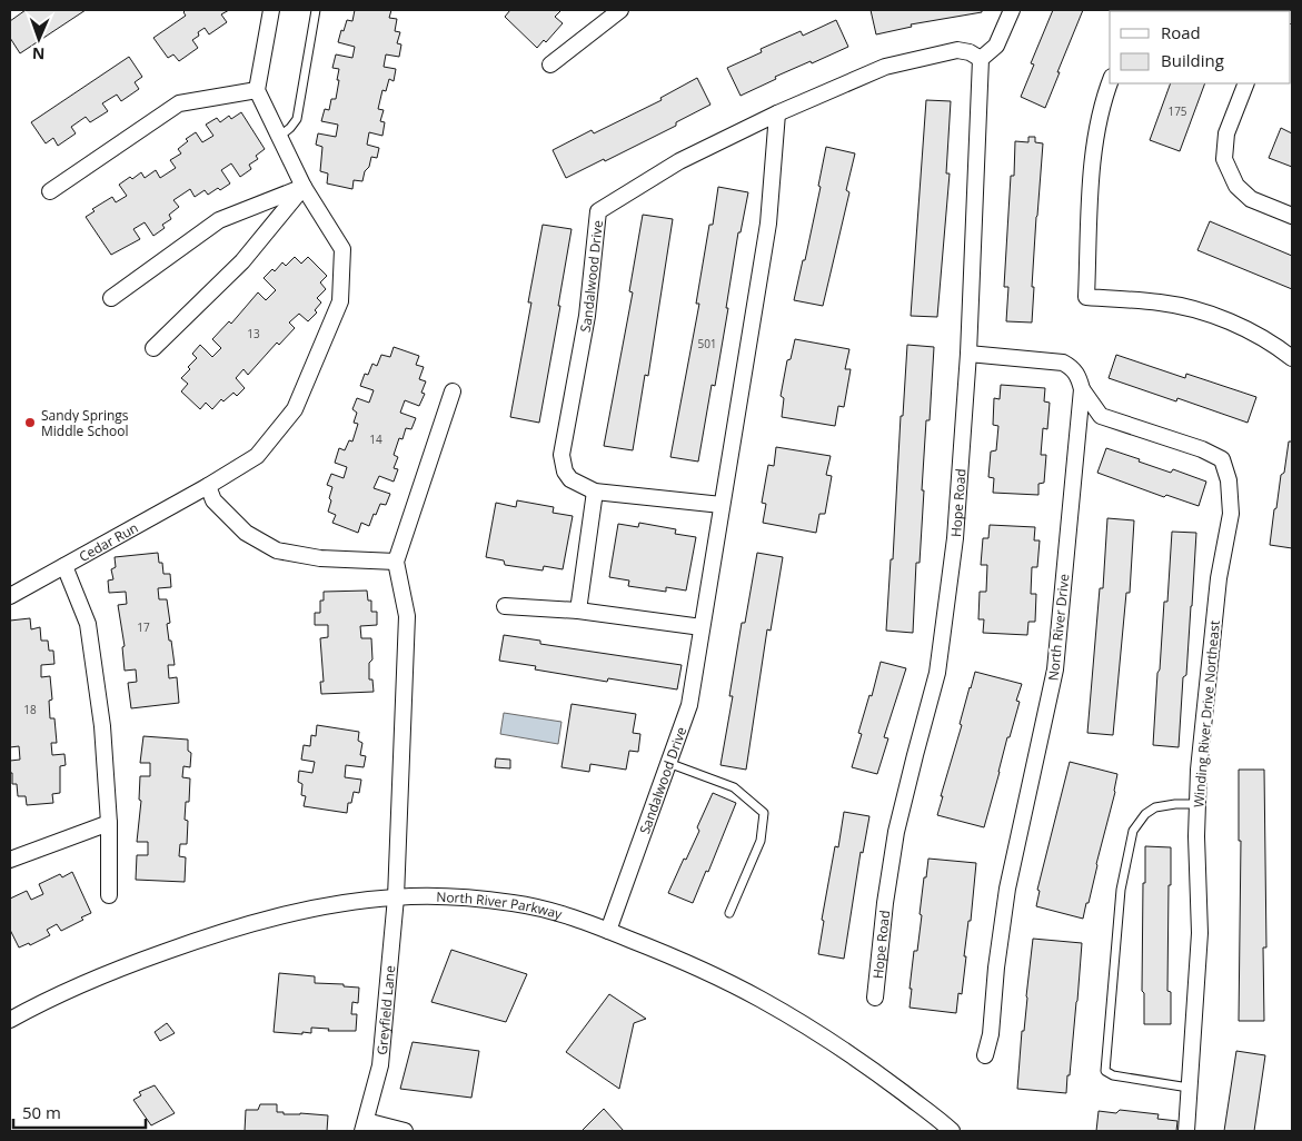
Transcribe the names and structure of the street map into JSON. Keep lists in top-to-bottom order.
{
  "streets": {
    "street": [
      "Sandalwood Drive",
      "Hope Road",
      "Cedar Run",
      "North River Drive",
      "Winding River Drive Northeast",
      "North River Parkway",
      "Greyfield Lane"
    ]
  },
  "crossings": [
    ["Sandalwood Drive", "Hope Road"],
    ["Sandalwood Drive", "North River Parkway"],
    ["North River Drive", "Winding River Drive Northeast"],
    ["North River Parkway", "Greyfield Lane"]
  ],
  "places": ["Sandy Springs Middle School"],
  "house_numbers": [
    "175",
    "13",
    "501",
    "14",
    "17",
    "18"
  ],
  "legend": ["Road", "Building"],
  "scale_bar": "50 m",
  "north": "bottom"
}
